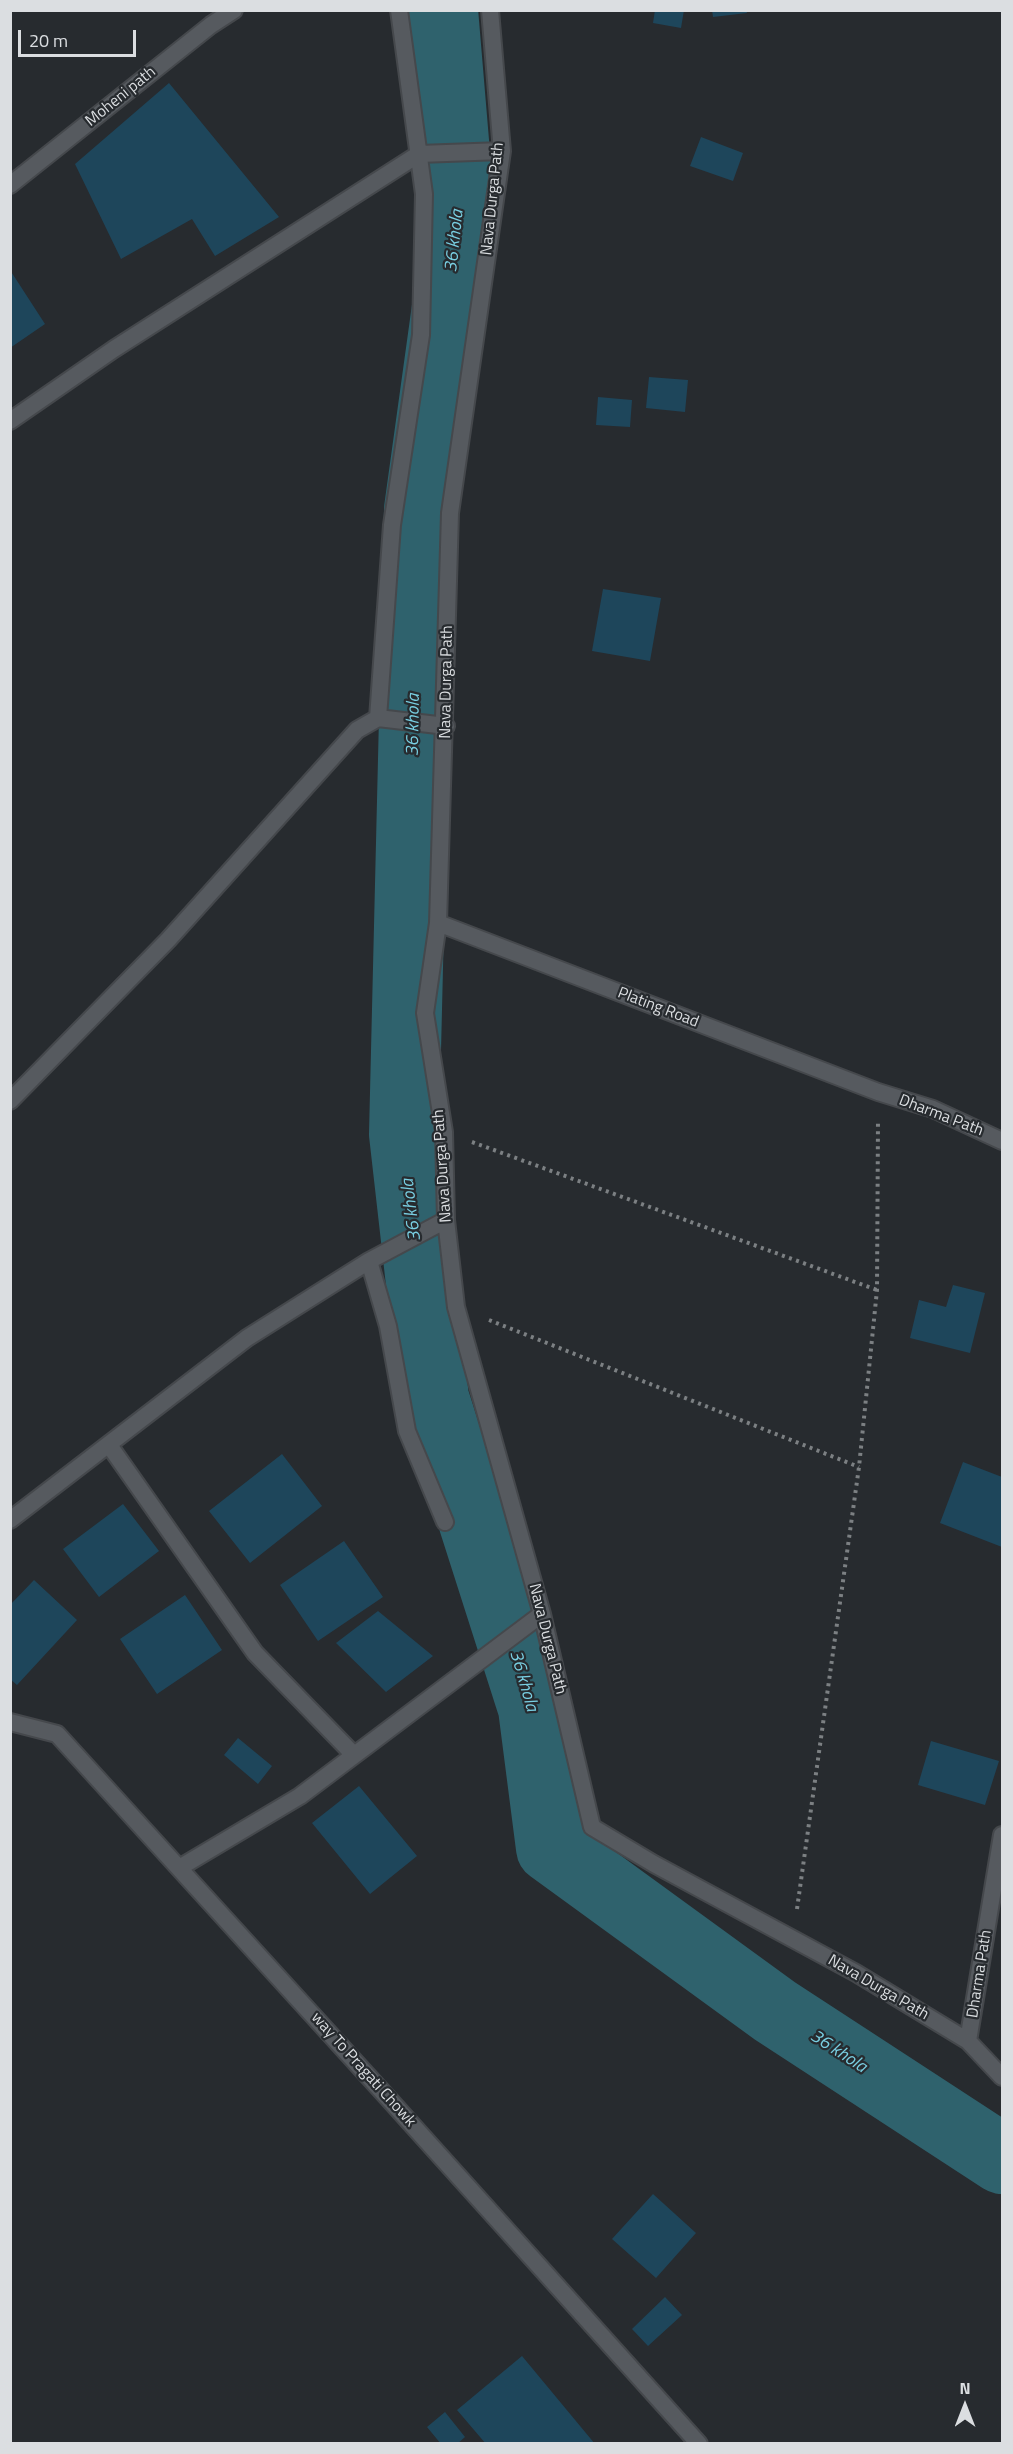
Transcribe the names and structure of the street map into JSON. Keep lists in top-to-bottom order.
{
  "streets": {
    "street": [
      "Moheni path",
      "Nava Durga Path",
      "Plating Road",
      "Dharma Path",
      "way To Pragati Chowk"
    ]
  },
  "crossings": [
    ["Nava Durga Path", "Plating Road"],
    ["Nava Durga Path", "Dharma Path"],
    ["Plating Road", "Dharma Path"]
  ],
  "water": ["36 khola"],
  "scale_bar": "20 m",
  "north": "top"
}
